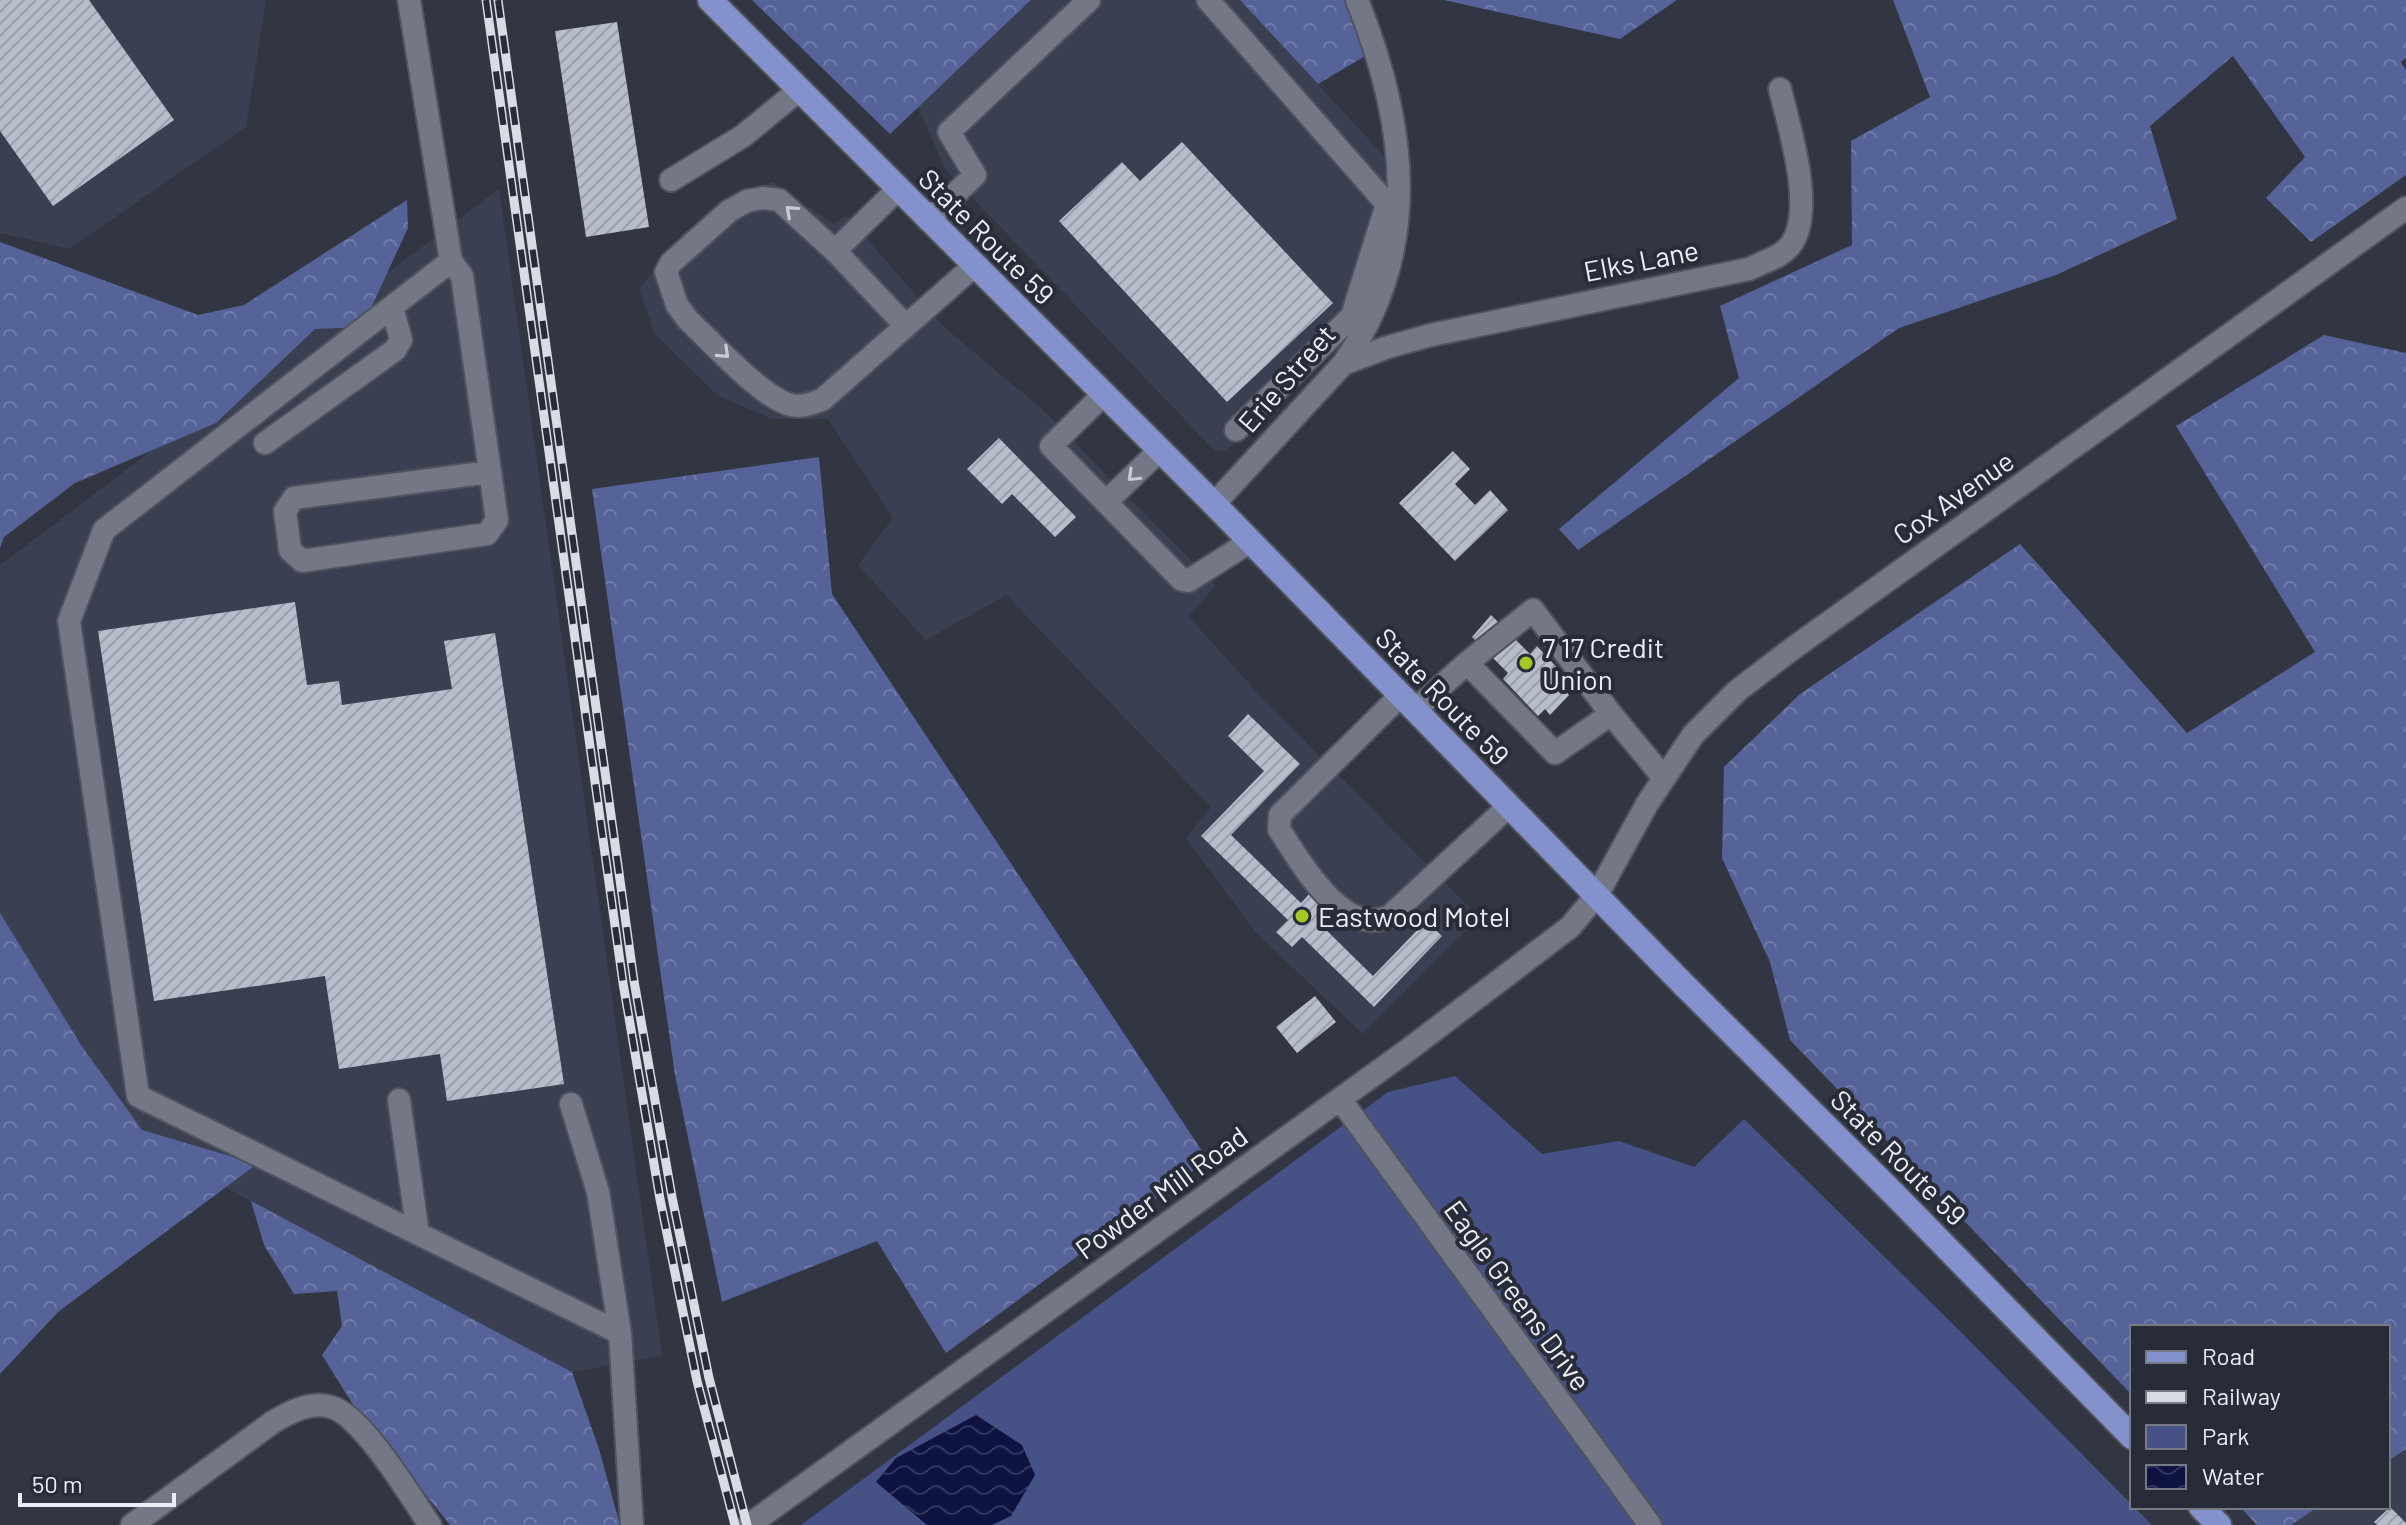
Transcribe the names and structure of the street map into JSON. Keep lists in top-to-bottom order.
{
  "streets": {
    "main road": ["State Route 59"],
    "street": [
      "Elks Lane",
      "Erie Street",
      "Cox Avenue",
      "Powder Mill Road",
      "Eagle Greens Drive"
    ]
  },
  "crossings": [
    ["State Route 59", "Erie Street"],
    ["State Route 59", "Cox Avenue"],
    ["State Route 59", "Powder Mill Road"],
    ["Elks Lane", "Erie Street"],
    ["Cox Avenue", "Powder Mill Road"],
    ["Powder Mill Road", "Eagle Greens Drive"]
  ],
  "places": ["7 17 Credit Union", "Eastwood Motel"],
  "legend": [
    "Road",
    "Railway",
    "Park",
    "Water"
  ],
  "scale_bar": "50 m"
}
